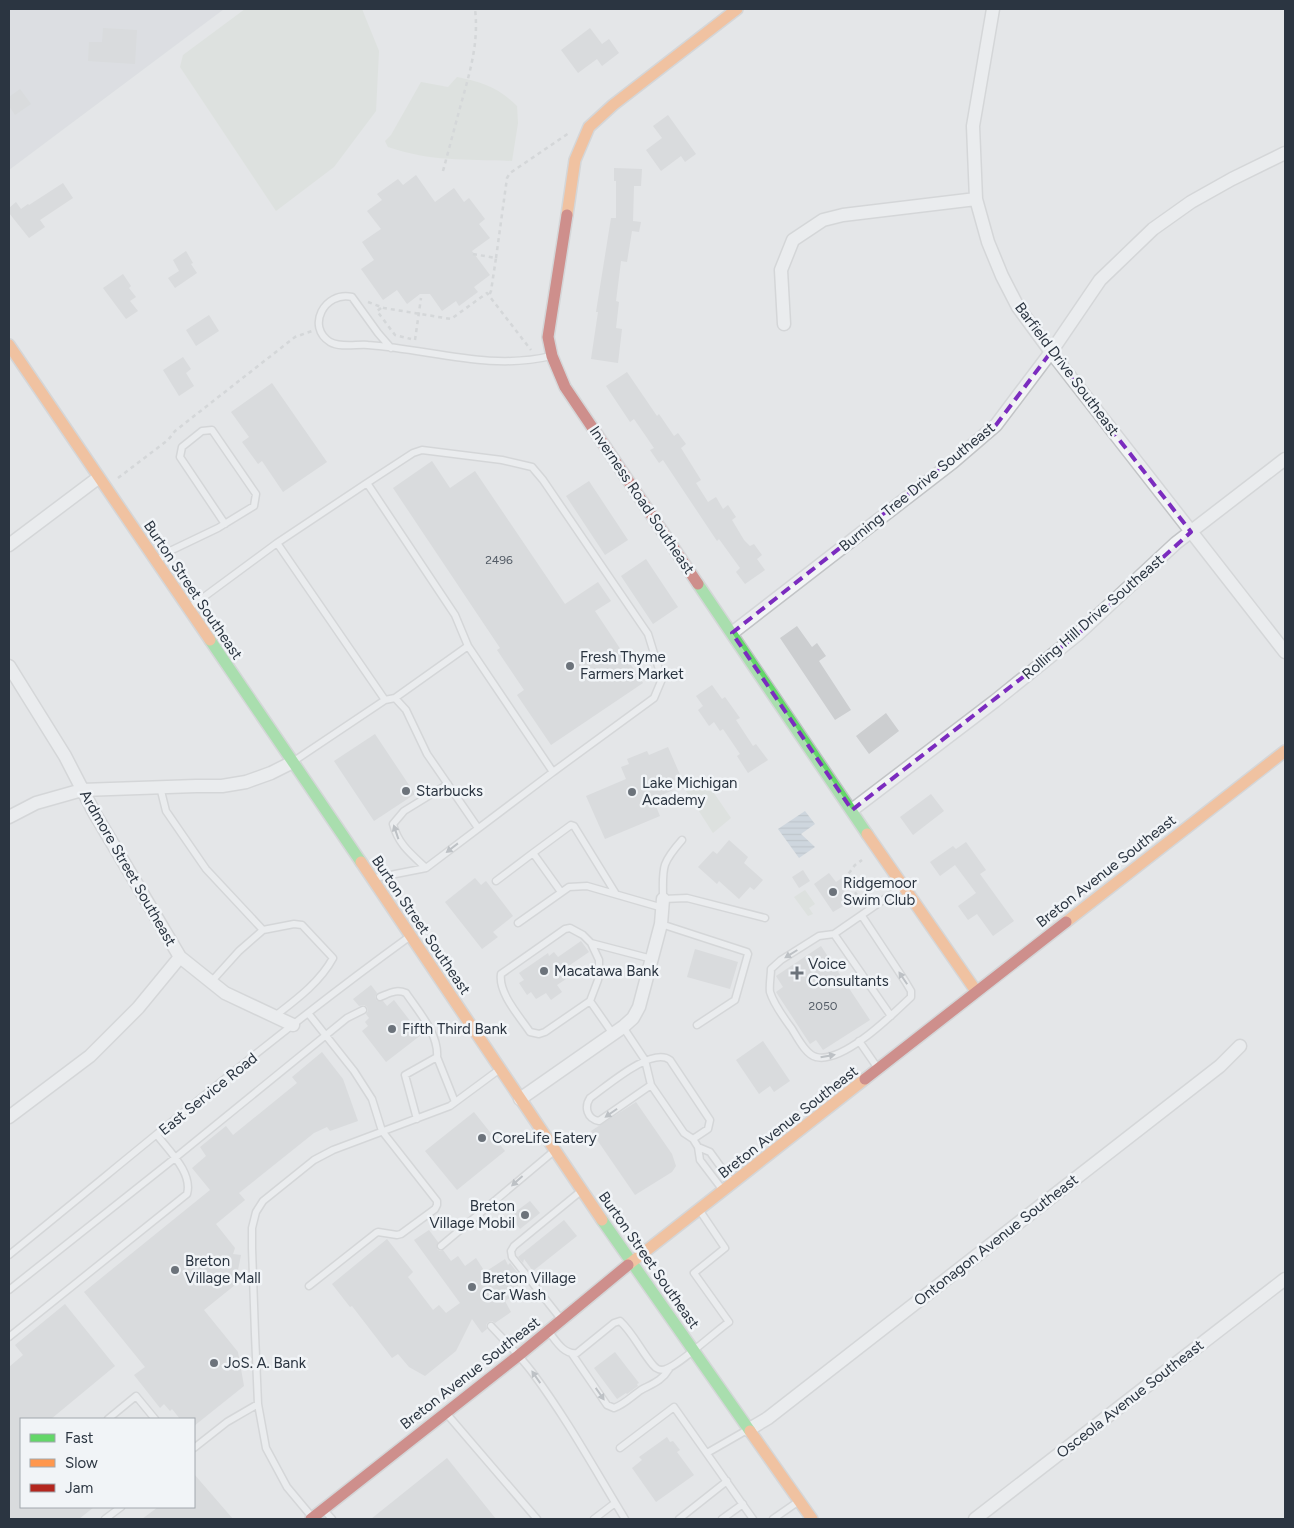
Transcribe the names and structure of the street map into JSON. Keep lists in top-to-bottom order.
{
  "streets": {
    "main road": ["Inverness Road Southeast", "Burton Street Southeast", "Breton Avenue Southeast"],
    "street": [
      "Barfield Drive Southeast",
      "Burning Tree Drive Southeast",
      "Rolling Hill Drive Southeast",
      "Ardmore Street Southeast",
      "Ontonagon Avenue Southeast",
      "Osceola Avenue Southeast"
    ],
    "lane": ["East Service Road"]
  },
  "crossings": [
    ["Barfield Drive Southeast", "Burning Tree Drive Southeast"],
    ["Barfield Drive Southeast", "Rolling Hill Drive Southeast"],
    ["Burning Tree Drive Southeast", "Inverness Road Southeast"],
    ["Inverness Road Southeast", "Rolling Hill Drive Southeast"],
    ["Inverness Road Southeast", "Breton Avenue Southeast"],
    ["Burton Street Southeast", "Breton Avenue Southeast"],
    ["Burton Street Southeast", "East Service Road"],
    ["Burton Street Southeast", "Ontonagon Avenue Southeast"],
    ["Ardmore Street Southeast", "East Service Road"]
  ],
  "places": {
    "other": [
      "Fresh Thyme Farmers Market",
      "Starbucks",
      "Lake Michigan Academy",
      "Ridgemoor Swim Club",
      "Macatawa Bank",
      "Fifth Third Bank",
      "CoreLife Eatery",
      "Breton Village Mobil",
      "Breton Village Mall",
      "Breton Village Car Wash",
      "JoS. A. Bank"
    ],
    "health": ["Voice Consultants"]
  },
  "house_numbers": ["2496", "2050"],
  "legend": ["Fast", "Slow", "Jam"]
}
